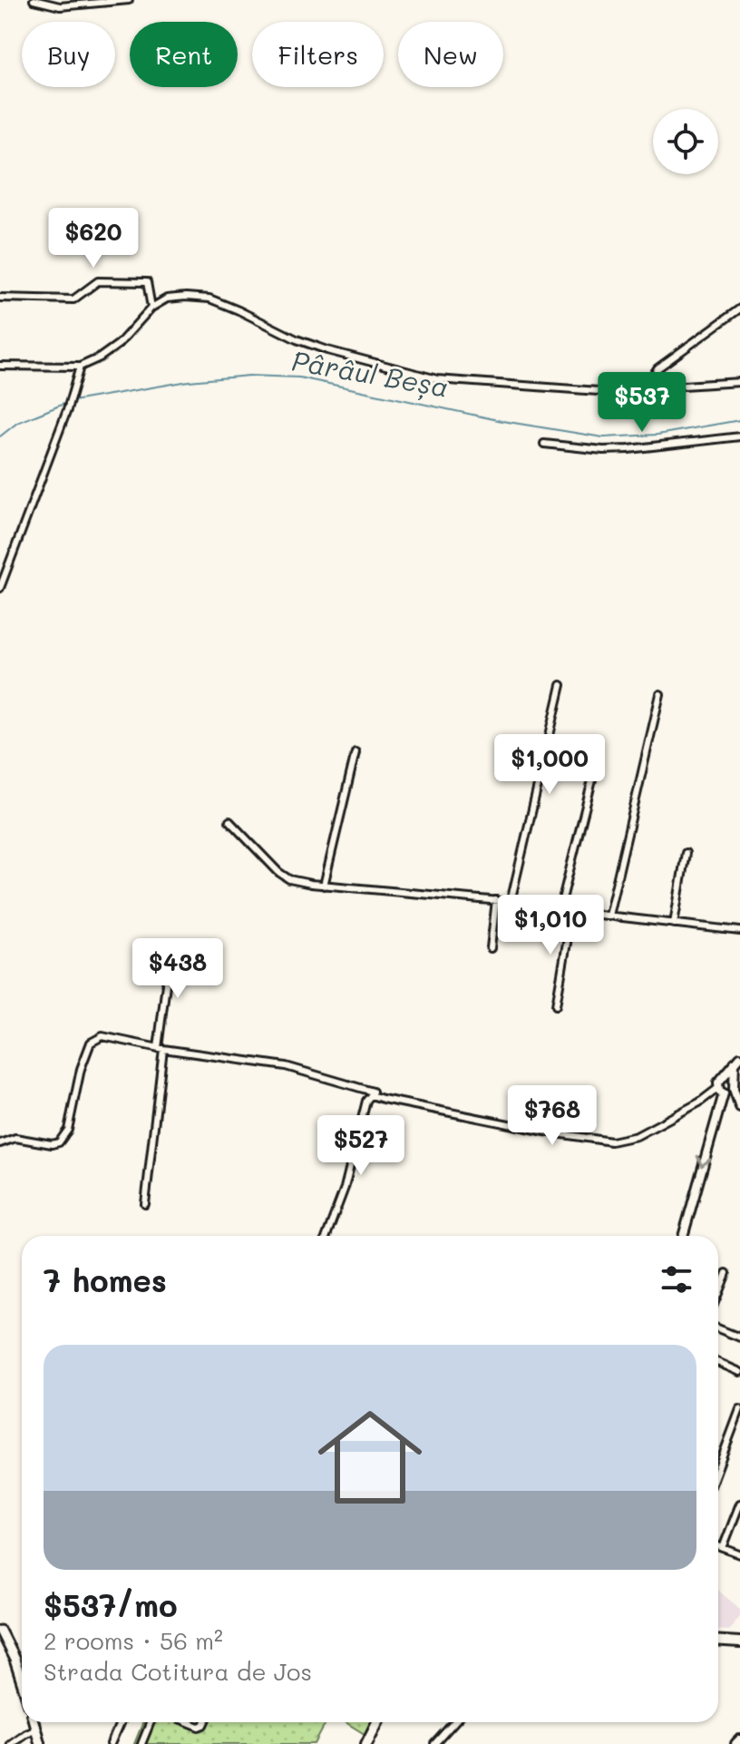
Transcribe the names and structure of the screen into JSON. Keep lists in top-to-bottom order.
{
  "water": ["Pârâul Beșa"],
  "page": {
    "chip": [
      "Buy",
      "Rent",
      "Filters",
      "New"
    ],
    "price": [
      "$620",
      "$537",
      "$1,000",
      "$1,010",
      "$438",
      "$768",
      "$527"
    ],
    "heading": "7 homes",
    "list": [
      {
        "name": "$537/mo",
        "note": "2 rooms · 56 m² · Strada Cotitura de Jos"
      }
    ]
  }
}
